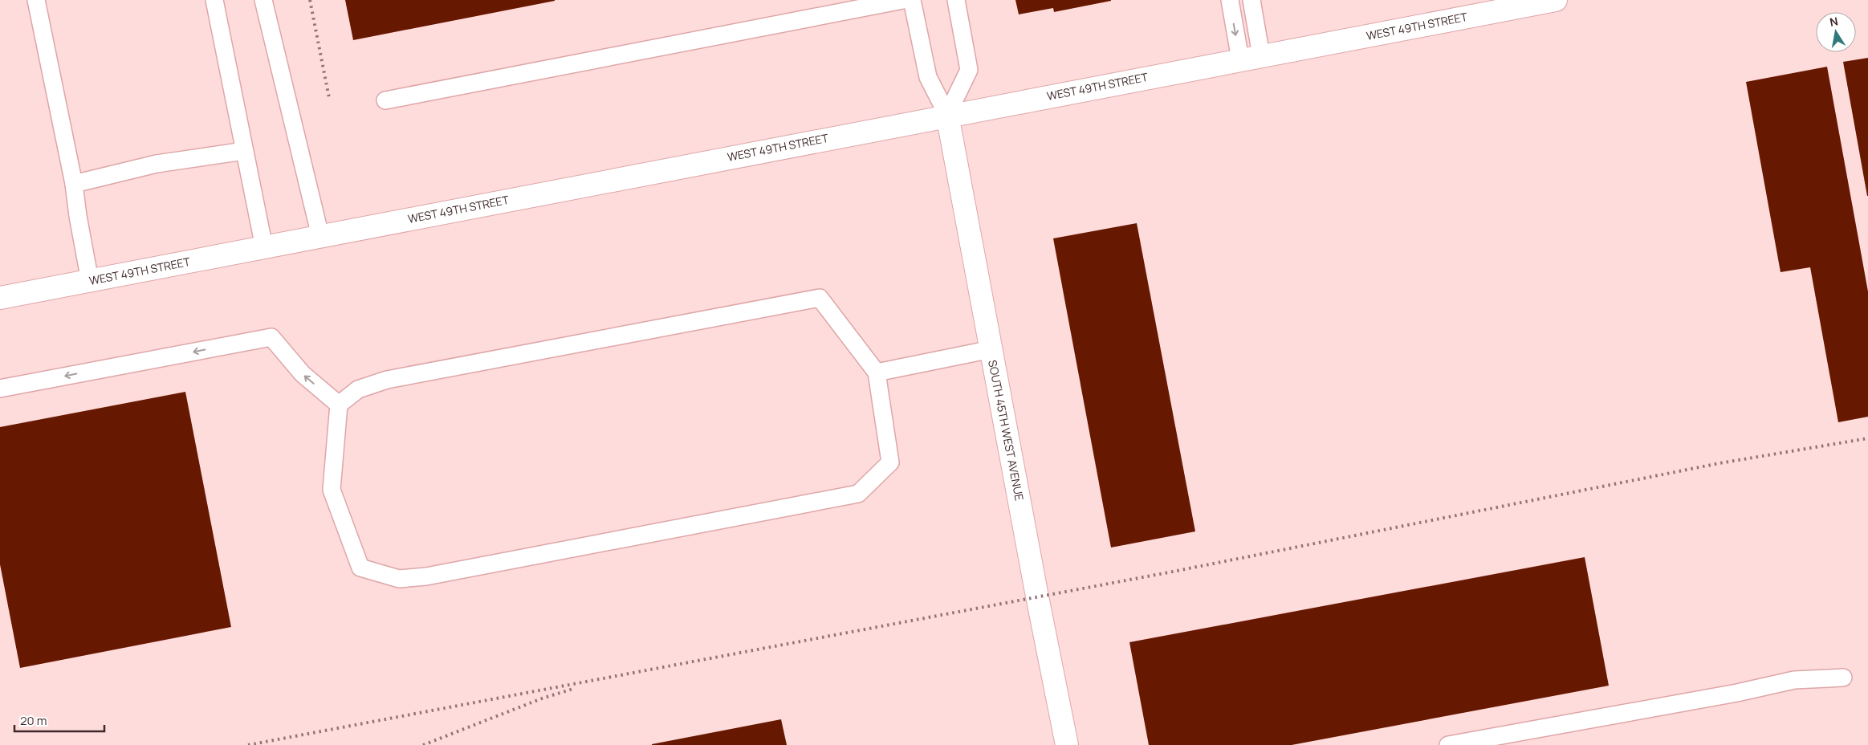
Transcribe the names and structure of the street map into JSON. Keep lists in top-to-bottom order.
{
  "streets": {
    "street": ["WEST 49TH STREET", "SOUTH 45TH WEST AVENUE"]
  },
  "crossings": [
    ["WEST 49TH STREET", "SOUTH 45TH WEST AVENUE"]
  ],
  "scale_bar": "20 m",
  "north": "top"
}
